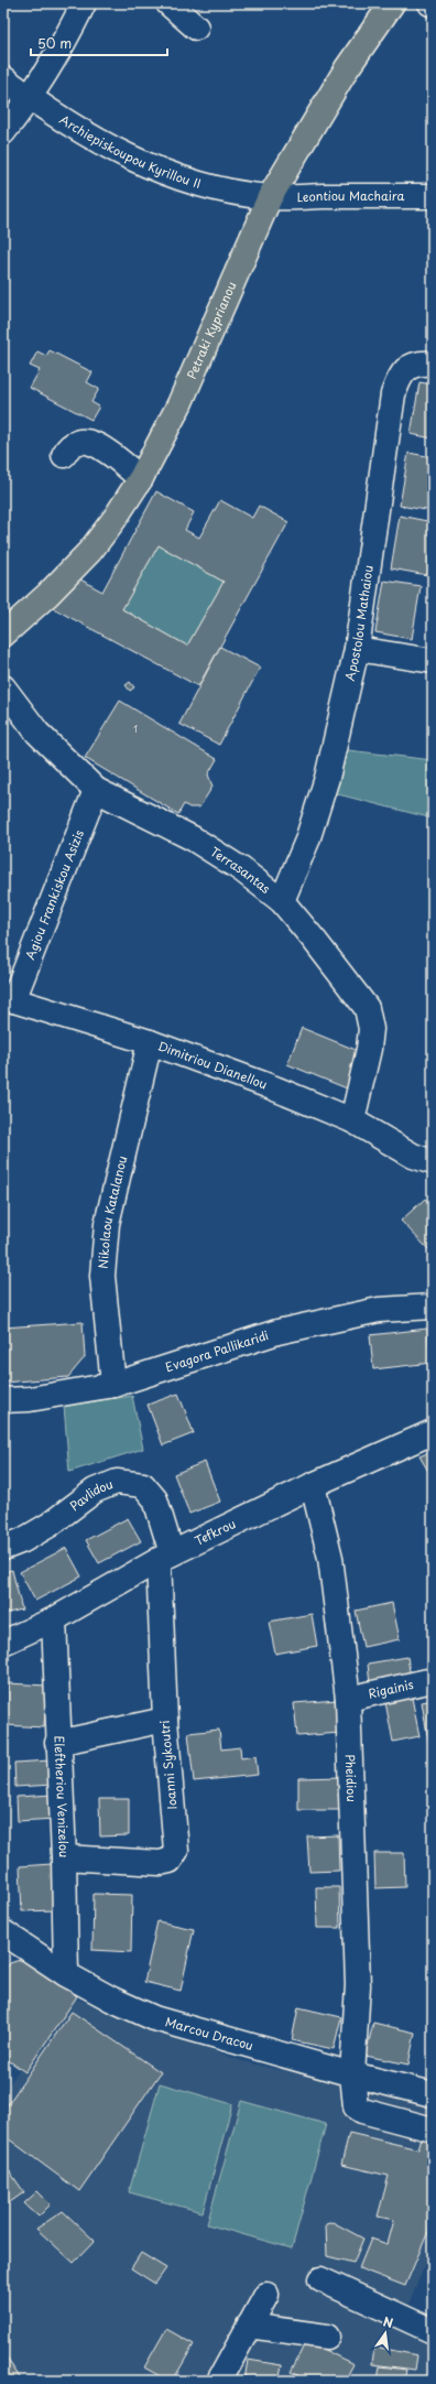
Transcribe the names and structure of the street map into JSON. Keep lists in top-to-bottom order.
{
  "streets": {
    "main road": ["Petraki Kyprianou"],
    "street": [
      "Archiepiskoupou Kyrillou II",
      "Leontiou Machaira",
      "Apostolou Mathaiou",
      "Terrasantas",
      "Agiou Frankiskou Asizis",
      "Dimitriou Dianellou",
      "Nikolaou Katalanou",
      "Evagora Pallikaridi",
      "Pavlidou",
      "Tefkrou",
      "Rigainis",
      "Ioanni Sykoutri",
      "Pheidiou",
      "Eleftheriou Venizelou",
      "Marcou Dracou"
    ]
  },
  "crossings": [
    ["Archiepiskoupou Kyrillou II", "Leontiou Machaira"],
    ["Archiepiskoupou Kyrillou II", "Petraki Kyprianou"],
    ["Leontiou Machaira", "Petraki Kyprianou"],
    ["Apostolou Mathaiou", "Terrasantas"],
    ["Terrasantas", "Agiou Frankiskou Asizis"],
    ["Terrasantas", "Dimitriou Dianellou"],
    ["Agiou Frankiskou Asizis", "Dimitriou Dianellou"],
    ["Dimitriou Dianellou", "Nikolaou Katalanou"],
    ["Nikolaou Katalanou", "Evagora Pallikaridi"],
    ["Pavlidou", "Tefkrou"],
    ["Pavlidou", "Ioanni Sykoutri"],
    ["Tefkrou", "Ioanni Sykoutri"],
    ["Tefkrou", "Pheidiou"],
    ["Tefkrou", "Eleftheriou Venizelou"],
    ["Rigainis", "Pheidiou"],
    ["Ioanni Sykoutri", "Eleftheriou Venizelou"],
    ["Pheidiou", "Marcou Dracou"],
    ["Eleftheriou Venizelou", "Marcou Dracou"]
  ],
  "house_numbers": ["1"],
  "scale_bar": "50 m",
  "north": "top"
}
